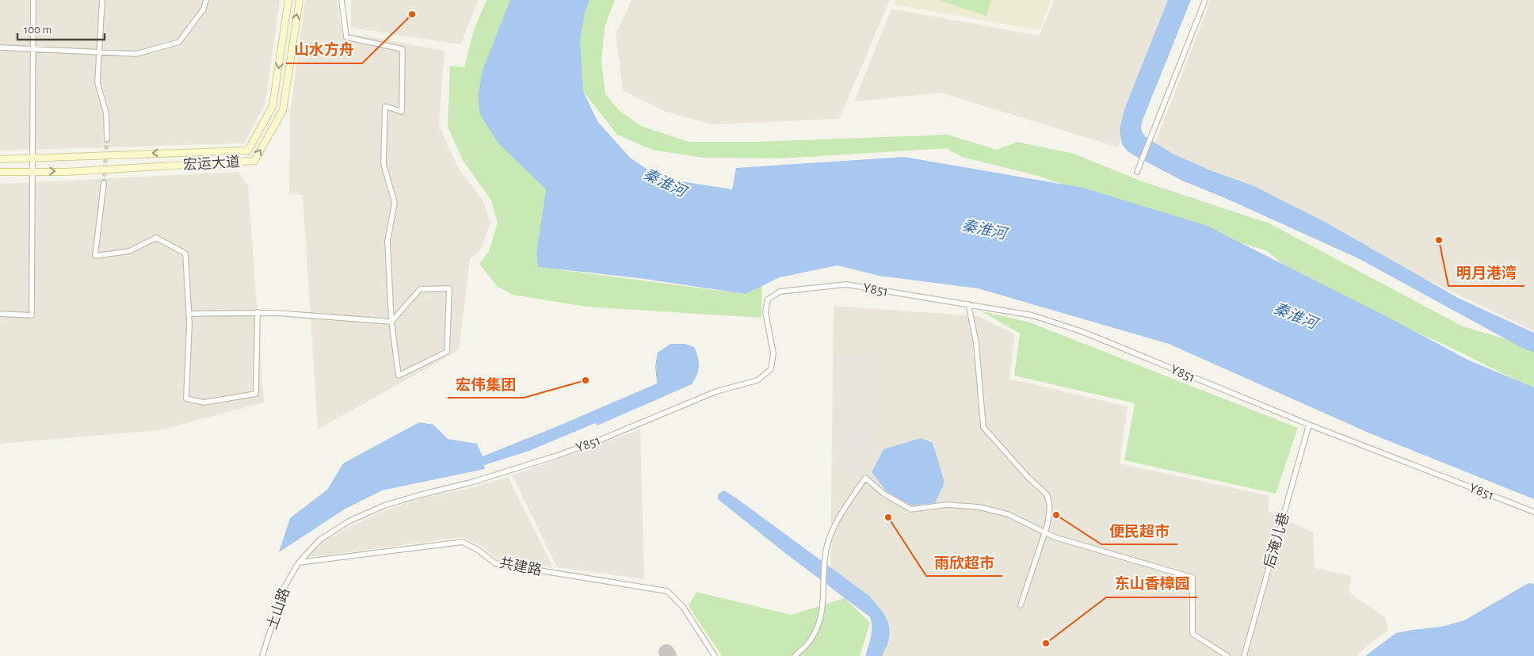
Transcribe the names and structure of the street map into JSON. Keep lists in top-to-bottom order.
{
  "streets": {
    "main road": ["宏运大道"],
    "street": [
      "Y851",
      "后淹儿巷",
      "共建路",
      "土山路"
    ]
  },
  "crossings": [
    ["Y851", "后淹儿巷"],
    ["Y851", "共建路"],
    ["Y851", "土山路"],
    ["共建路", "土山路"]
  ],
  "water": ["秦淮河"],
  "places": [
    "山水方舟",
    "明月港湾",
    "宏伟集团",
    "便民超市",
    "雨欣超市",
    "东山香樟园"
  ],
  "scale_bar": "100 m"
}
